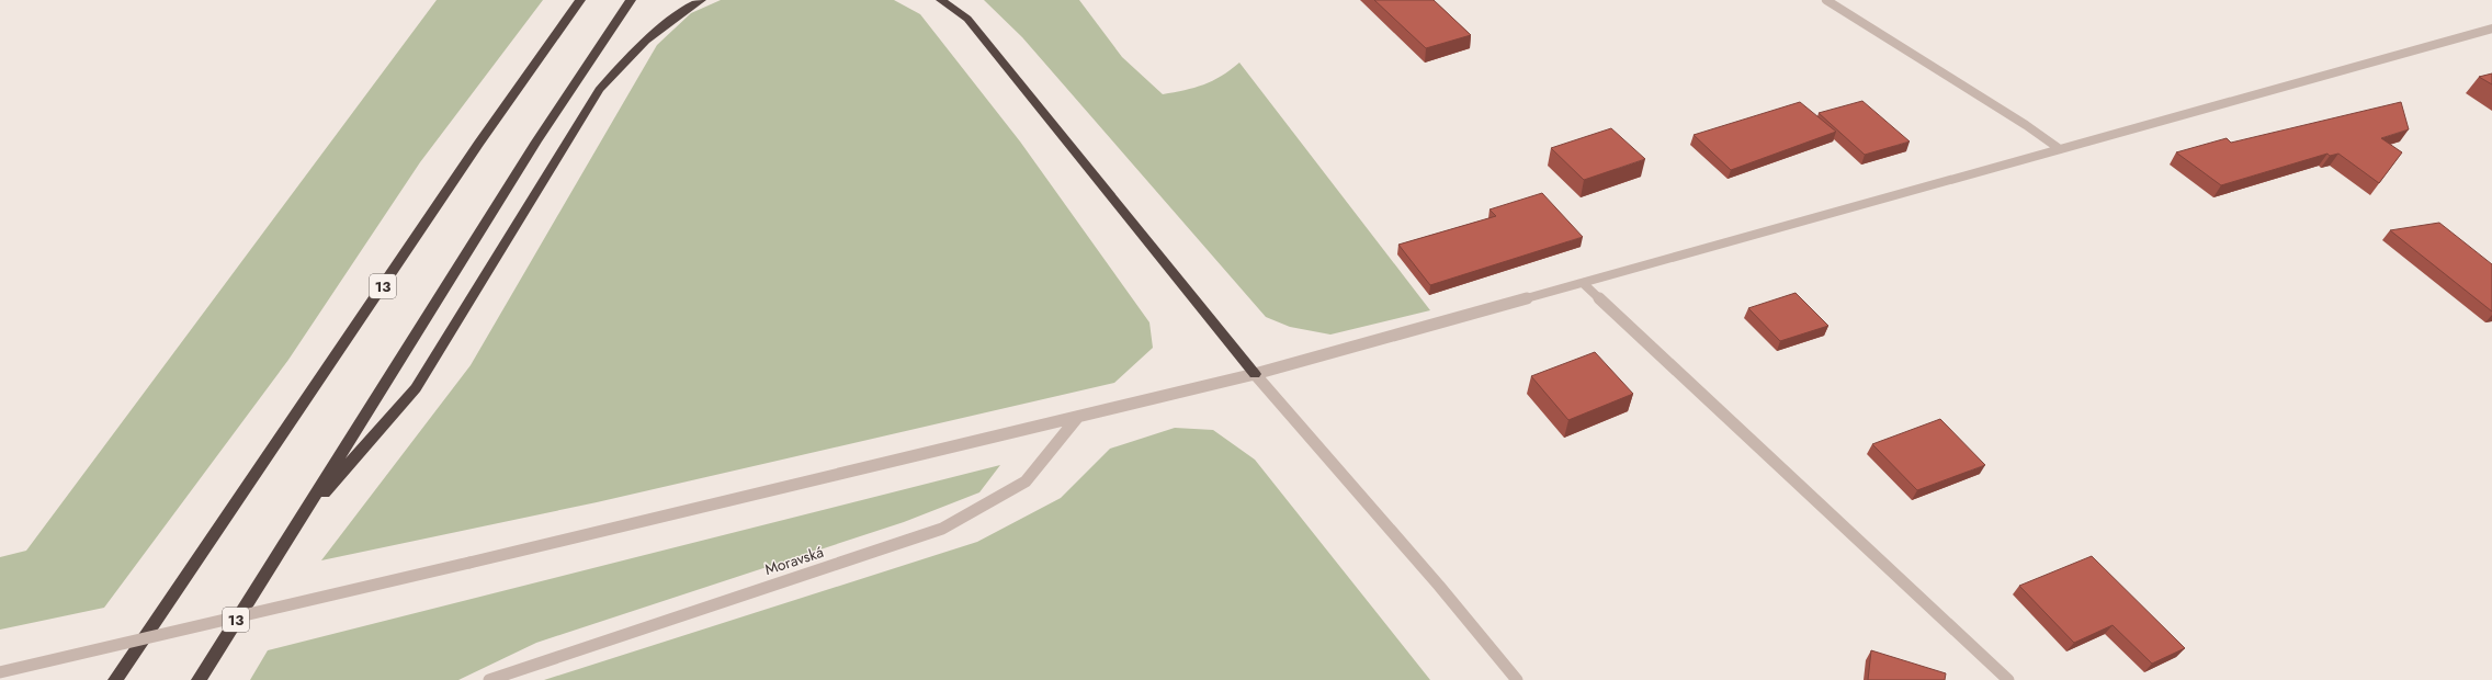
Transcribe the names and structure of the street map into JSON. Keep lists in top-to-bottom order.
{
  "streets": {
    "highway": ["13"],
    "street": ["Moravská"]
  }
}
